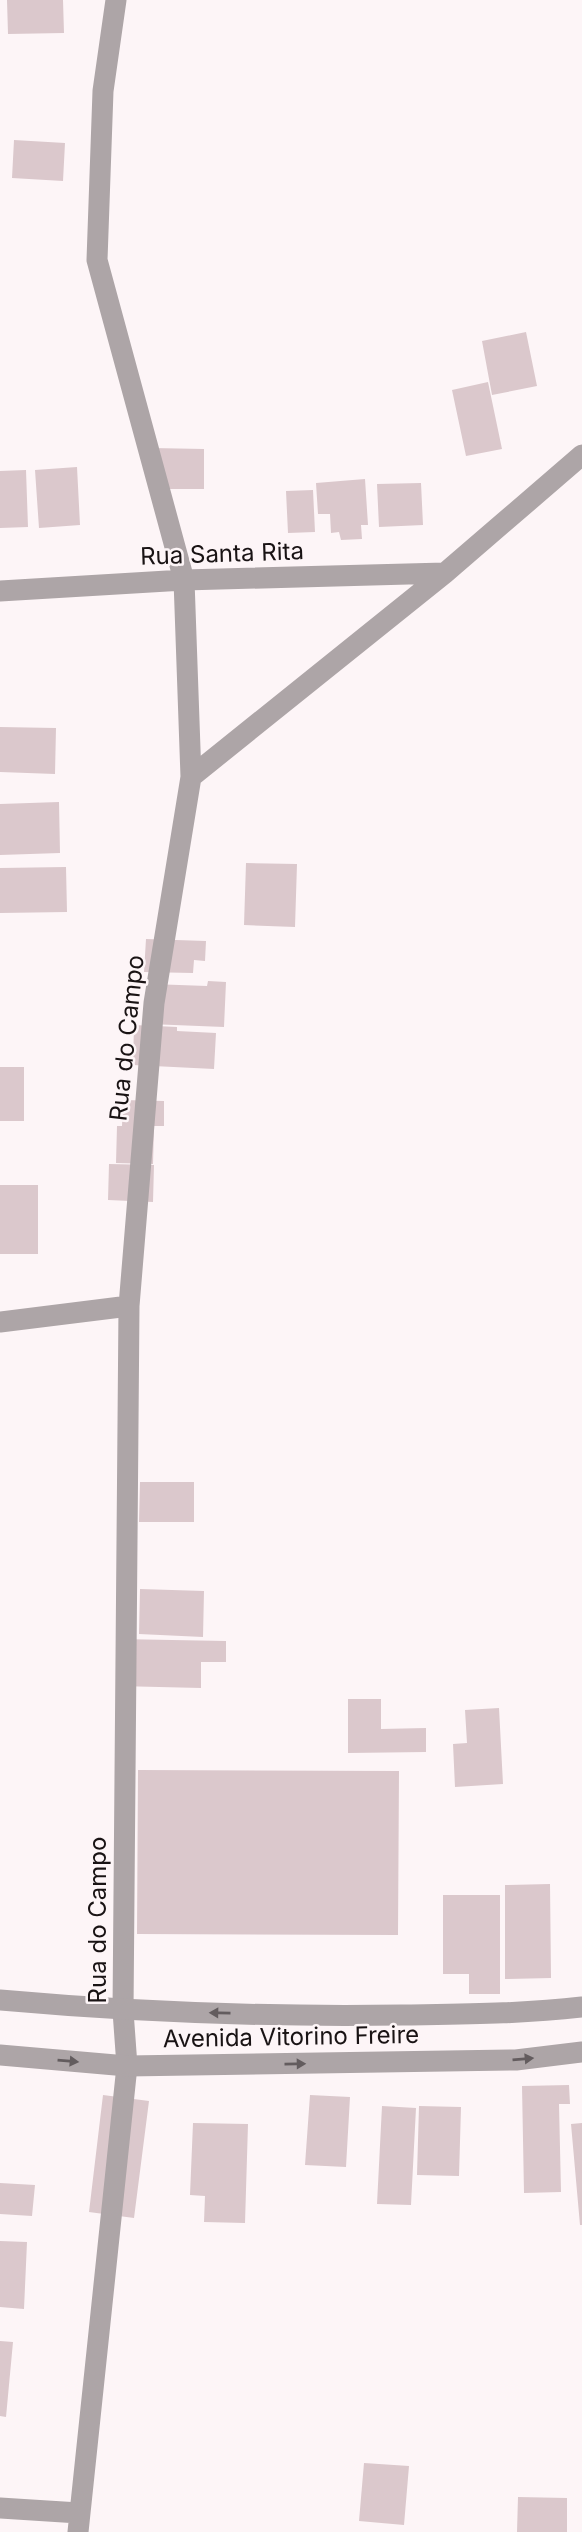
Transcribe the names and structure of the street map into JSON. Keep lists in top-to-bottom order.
{
  "streets": {
    "street": ["Rua Santa Rita", "Rua do Campo", "Avenida Vitorino Freire"]
  },
  "crossings": [
    ["Rua Santa Rita", "Rua do Campo"],
    ["Rua do Campo", "Avenida Vitorino Freire"]
  ]
}
